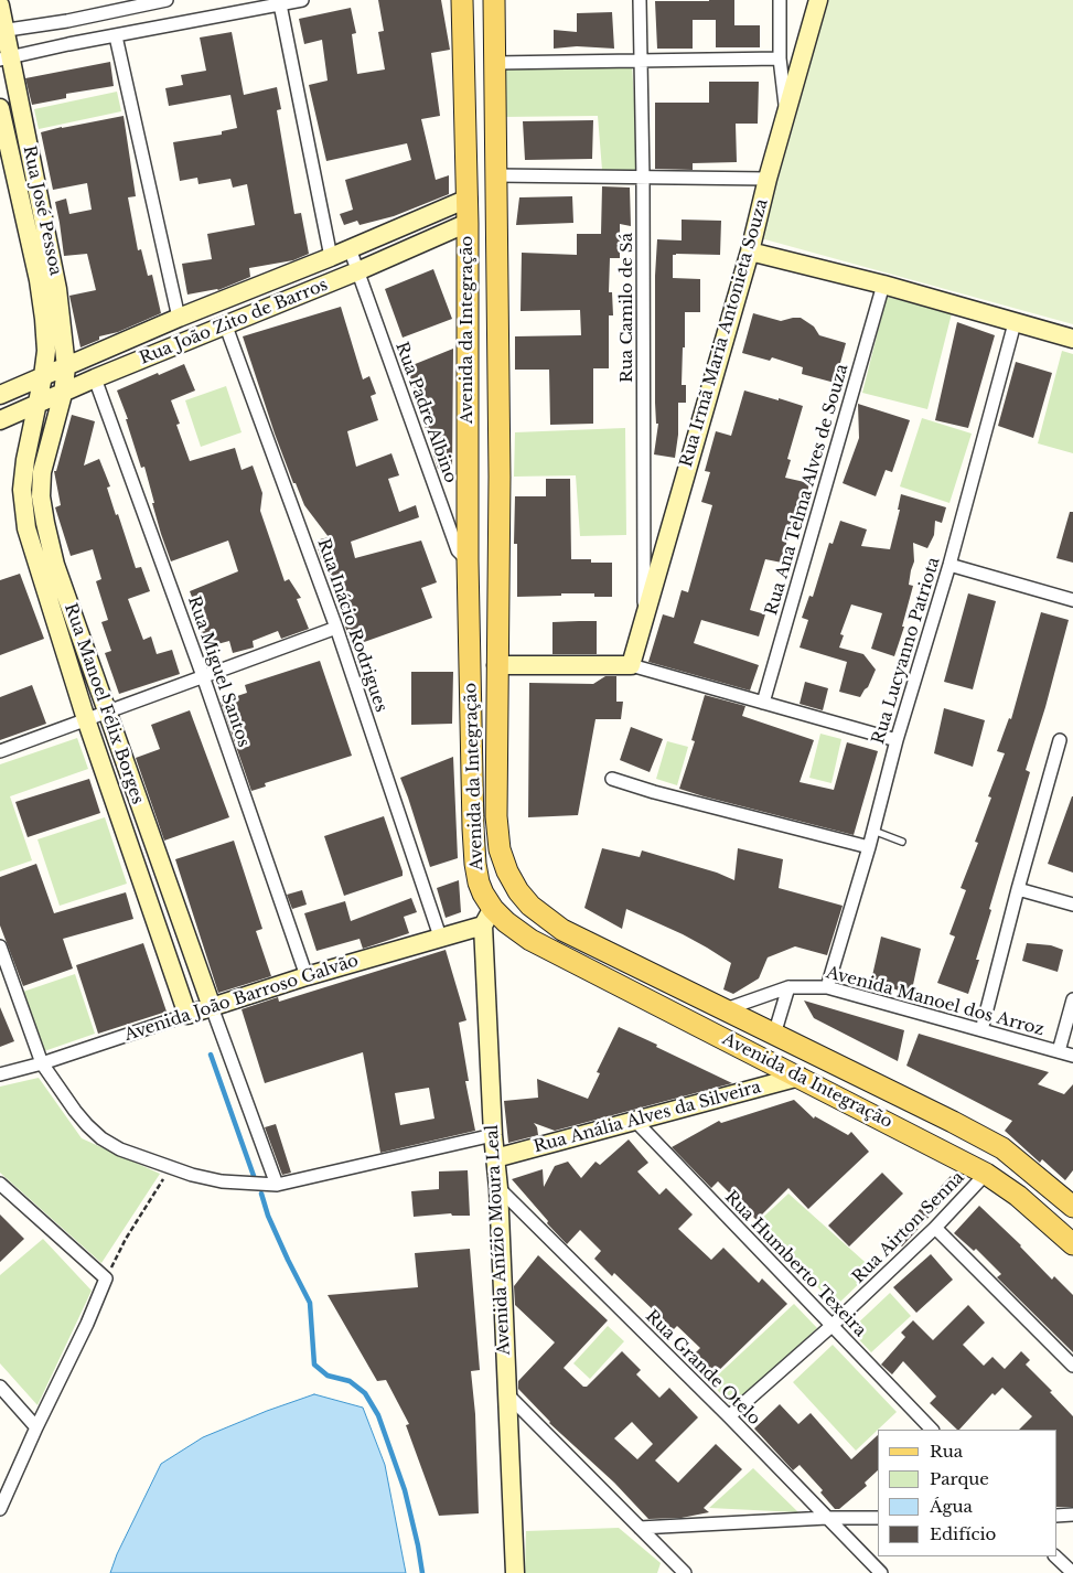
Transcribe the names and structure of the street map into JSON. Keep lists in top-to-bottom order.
{
  "streets": {
    "main road": ["Avenida da Integração"],
    "street": [
      "Rua José Pessoa",
      "Rua Camilo de Sá",
      "Rua João Zito de Barros",
      "Rua Irmã Maria Antonieta Souza",
      "Rua Padre Albino",
      "Rua Ana Telma Alves de Souza",
      "Rua Inácio Rodrigues",
      "Rua Lucyanno Patriota",
      "Rua Miguel Santos",
      "Rua Manoel Félix Borges",
      "Avenida João Barroso Galvão",
      "Avenida Manoel dos Arroz",
      "Rua Anália Alves da Silveira",
      "Rua Airton Senna",
      "Avenida Anízio Moura Leal",
      "Rua Humberto Texeira",
      "Rua Grande Otelo"
    ]
  },
  "crossings": [
    ["Rua José Pessoa", "Rua João Zito de Barros"],
    ["Rua José Pessoa", "Rua Manoel Félix Borges"],
    ["Rua Camilo de Sá", "Rua Irmã Maria Antonieta Souza"],
    ["Rua João Zito de Barros", "Avenida da Integração"],
    ["Rua João Zito de Barros", "Rua Padre Albino"],
    ["Rua João Zito de Barros", "Rua Inácio Rodrigues"],
    ["Rua João Zito de Barros", "Rua Miguel Santos"],
    ["Rua João Zito de Barros", "Rua Manoel Félix Borges"],
    ["Avenida da Integração", "Rua Padre Albino"],
    ["Avenida da Integração", "Avenida João Barroso Galvão"],
    ["Avenida da Integração", "Avenida Manoel dos Arroz"],
    ["Avenida da Integração", "Rua Anália Alves da Silveira"],
    ["Avenida da Integração", "Rua Airton Senna"],
    ["Avenida da Integração", "Avenida Anízio Moura Leal"],
    ["Rua Inácio Rodrigues", "Avenida João Barroso Galvão"],
    ["Rua Lucyanno Patriota", "Avenida Manoel dos Arroz"],
    ["Rua Miguel Santos", "Avenida João Barroso Galvão"],
    ["Rua Manoel Félix Borges", "Avenida João Barroso Galvão"],
    ["Avenida João Barroso Galvão", "Avenida Anízio Moura Leal"],
    ["Rua Anália Alves da Silveira", "Avenida Anízio Moura Leal"],
    ["Rua Anália Alves da Silveira", "Rua Humberto Texeira"],
    ["Rua Airton Senna", "Rua Humberto Texeira"],
    ["Rua Airton Senna", "Rua Grande Otelo"],
    ["Avenida Anízio Moura Leal", "Rua Grande Otelo"]
  ],
  "legend": [
    "Rua",
    "Parque",
    "Água",
    "Edifício"
  ]
}
